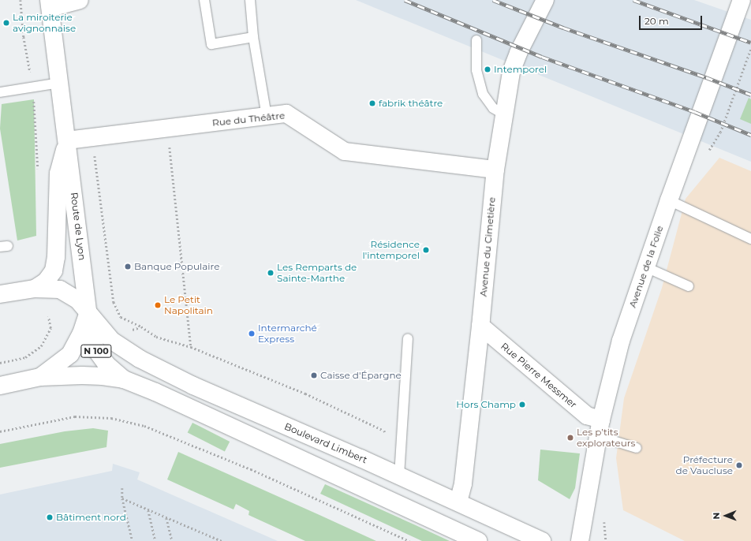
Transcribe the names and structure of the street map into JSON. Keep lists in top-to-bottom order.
{
  "streets": {
    "main road": [
      "Rue du Théâtre",
      "Route de Lyon",
      "Avenue du Cimetière",
      "Avenue de la Folie",
      "N 100",
      "Rue Pierre Messmer",
      "Boulevard Limbert"
    ]
  },
  "crossings": [
    ["Rue du Théâtre", "Route de Lyon"],
    ["Rue du Théâtre", "Avenue du Cimetière"],
    ["Route de Lyon", "Boulevard Limbert"],
    ["Avenue du Cimetière", "Rue Pierre Messmer"],
    ["Avenue du Cimetière", "Boulevard Limbert"],
    ["Avenue de la Folie", "Rue Pierre Messmer"]
  ],
  "places": [
    "La miroiterie avignonnaise",
    "Intemporel",
    "fabrik théâtre",
    "Résidence l'intemporel",
    "Banque Populaire",
    "Les Remparts de Sainte-Marthe",
    "Le Petit Napolitain",
    "Intermarché Express",
    "Caisse d'Épargne",
    "Hors Champ",
    "Les p’tits explorateurs",
    "Préfecture de Vaucluse",
    "Bâtiment nord"
  ],
  "scale_bar": "20 m",
  "north": "left"
}
